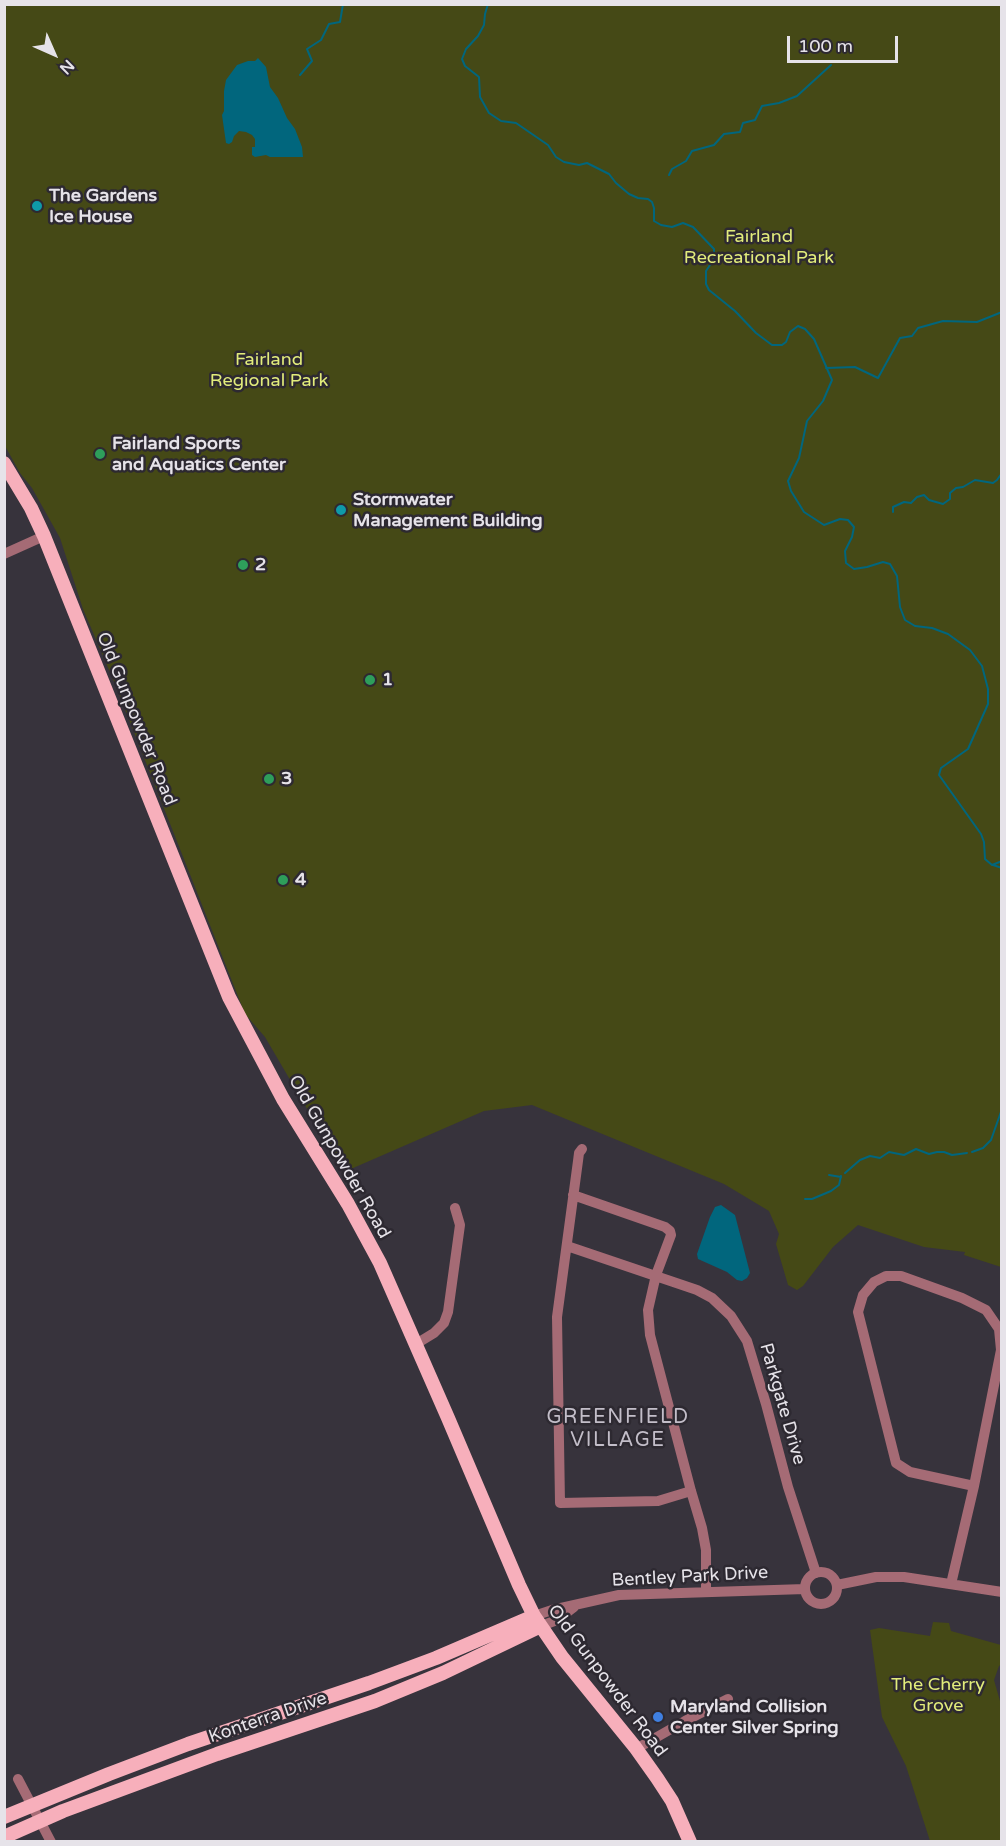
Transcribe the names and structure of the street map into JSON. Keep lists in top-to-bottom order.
{
  "streets": {
    "main road": ["Old Gunpowder Road", "Konterra Drive"],
    "street": ["Parkgate Drive", "Bentley Park Drive"]
  },
  "crossings": [
    ["Old Gunpowder Road", "Bentley Park Drive"],
    ["Old Gunpowder Road", "Konterra Drive"],
    ["Parkgate Drive", "Bentley Park Drive"],
    ["Bentley Park Drive", "Konterra Drive"]
  ],
  "districts": ["GREENFIELD VILLAGE"],
  "parks": ["Fairland Recreational Park", "Fairland Regional Park", "The Cherry Grove"],
  "places": [
    "The Gardens Ice House",
    "Fairland Sports and Aquatics Center",
    "Stormwater Management Building",
    "2",
    "1",
    "3",
    "4",
    "Maryland Collision Center Silver Spring"
  ],
  "scale_bar": "100 m",
  "north": "bottom right"
}
